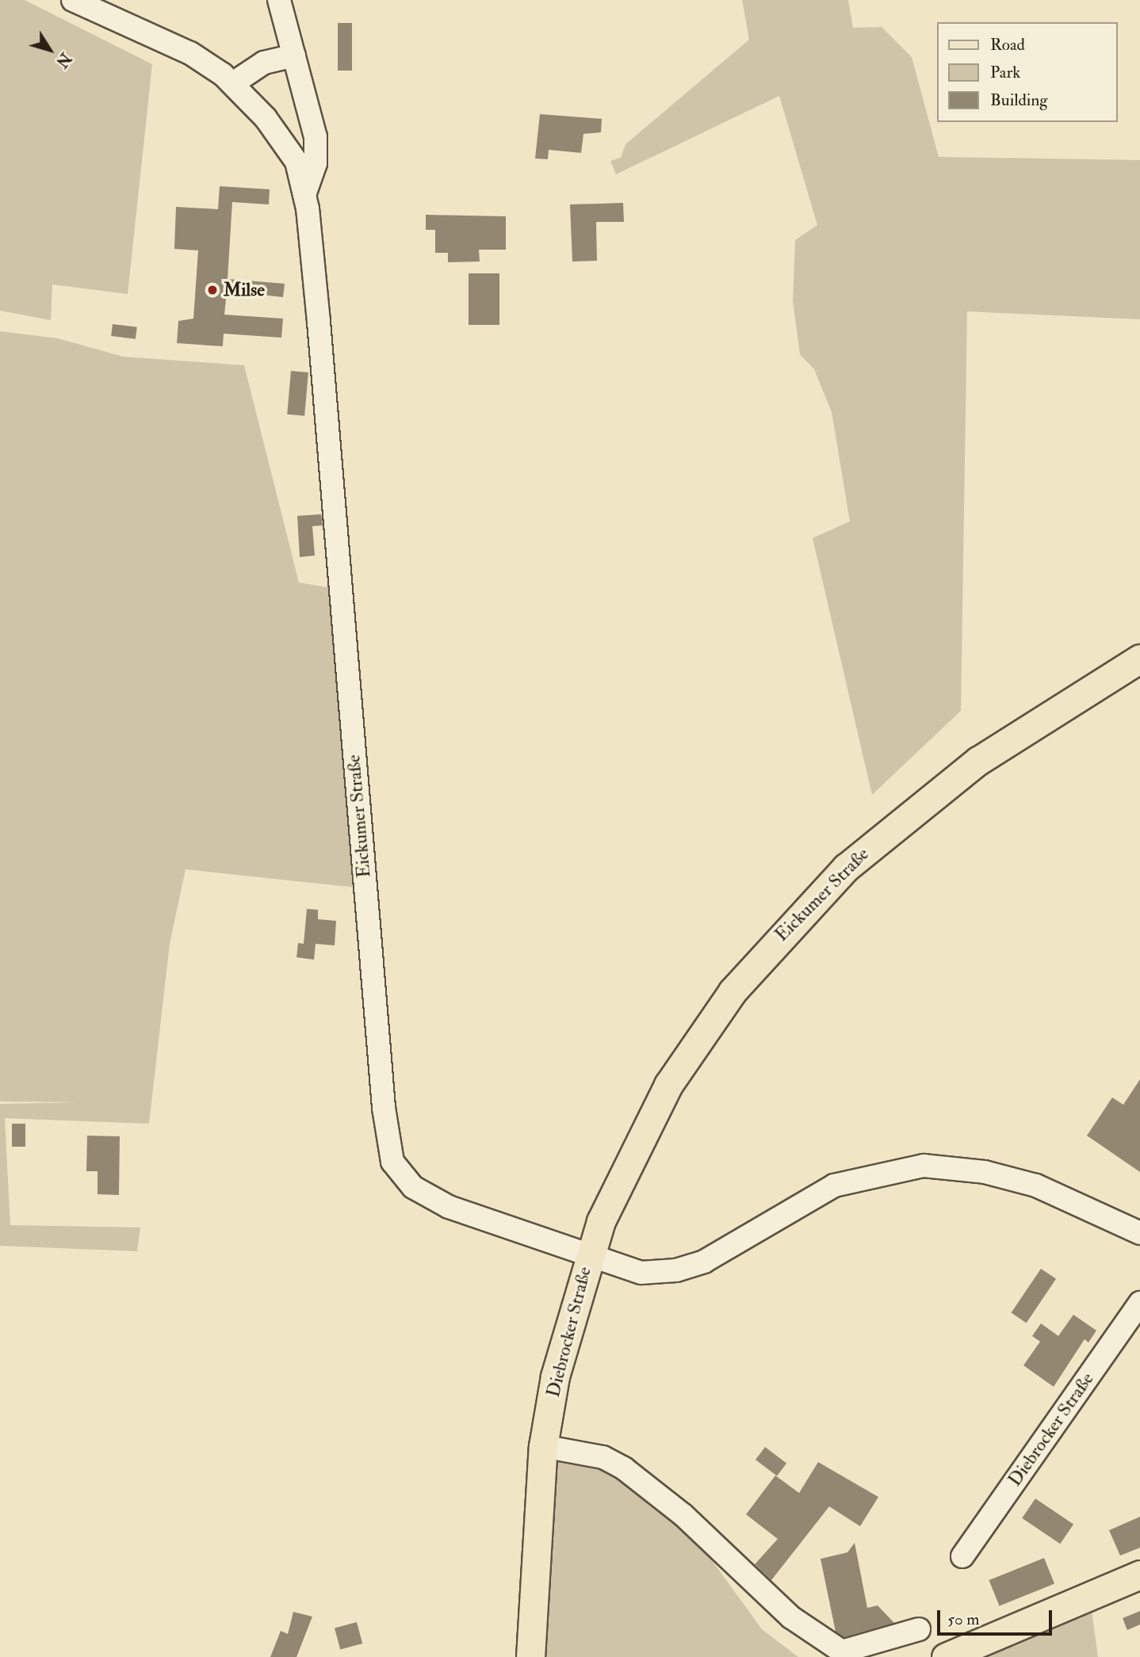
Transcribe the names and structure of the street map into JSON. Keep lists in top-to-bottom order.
{
  "streets": {
    "main road": ["Eickumer Straße", "Diebrocker Straße"]
  },
  "crossings": [
    ["Eickumer Straße", "Diebrocker Straße"]
  ],
  "places": ["Milse"],
  "legend": ["Road", "Park", "Building"],
  "scale_bar": "50 m",
  "north": "bottom right"
}
